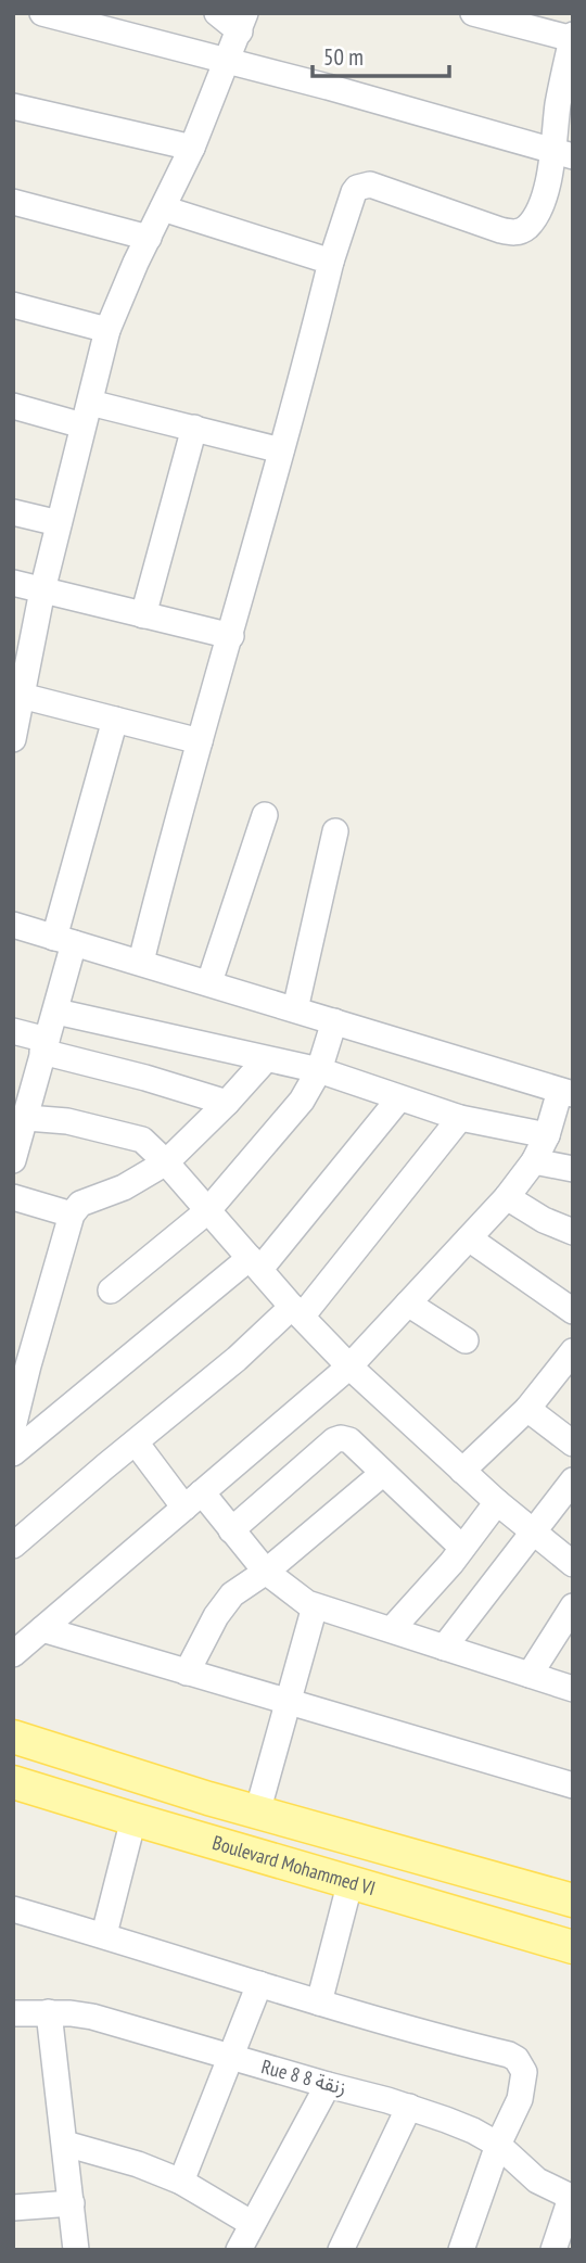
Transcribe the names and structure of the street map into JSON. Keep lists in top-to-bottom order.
{
  "streets": {
    "main road": ["Boulevard Mohammed VI"],
    "street": ["Rue 8 8 زنقة"]
  },
  "scale_bar": "50 m"
}
